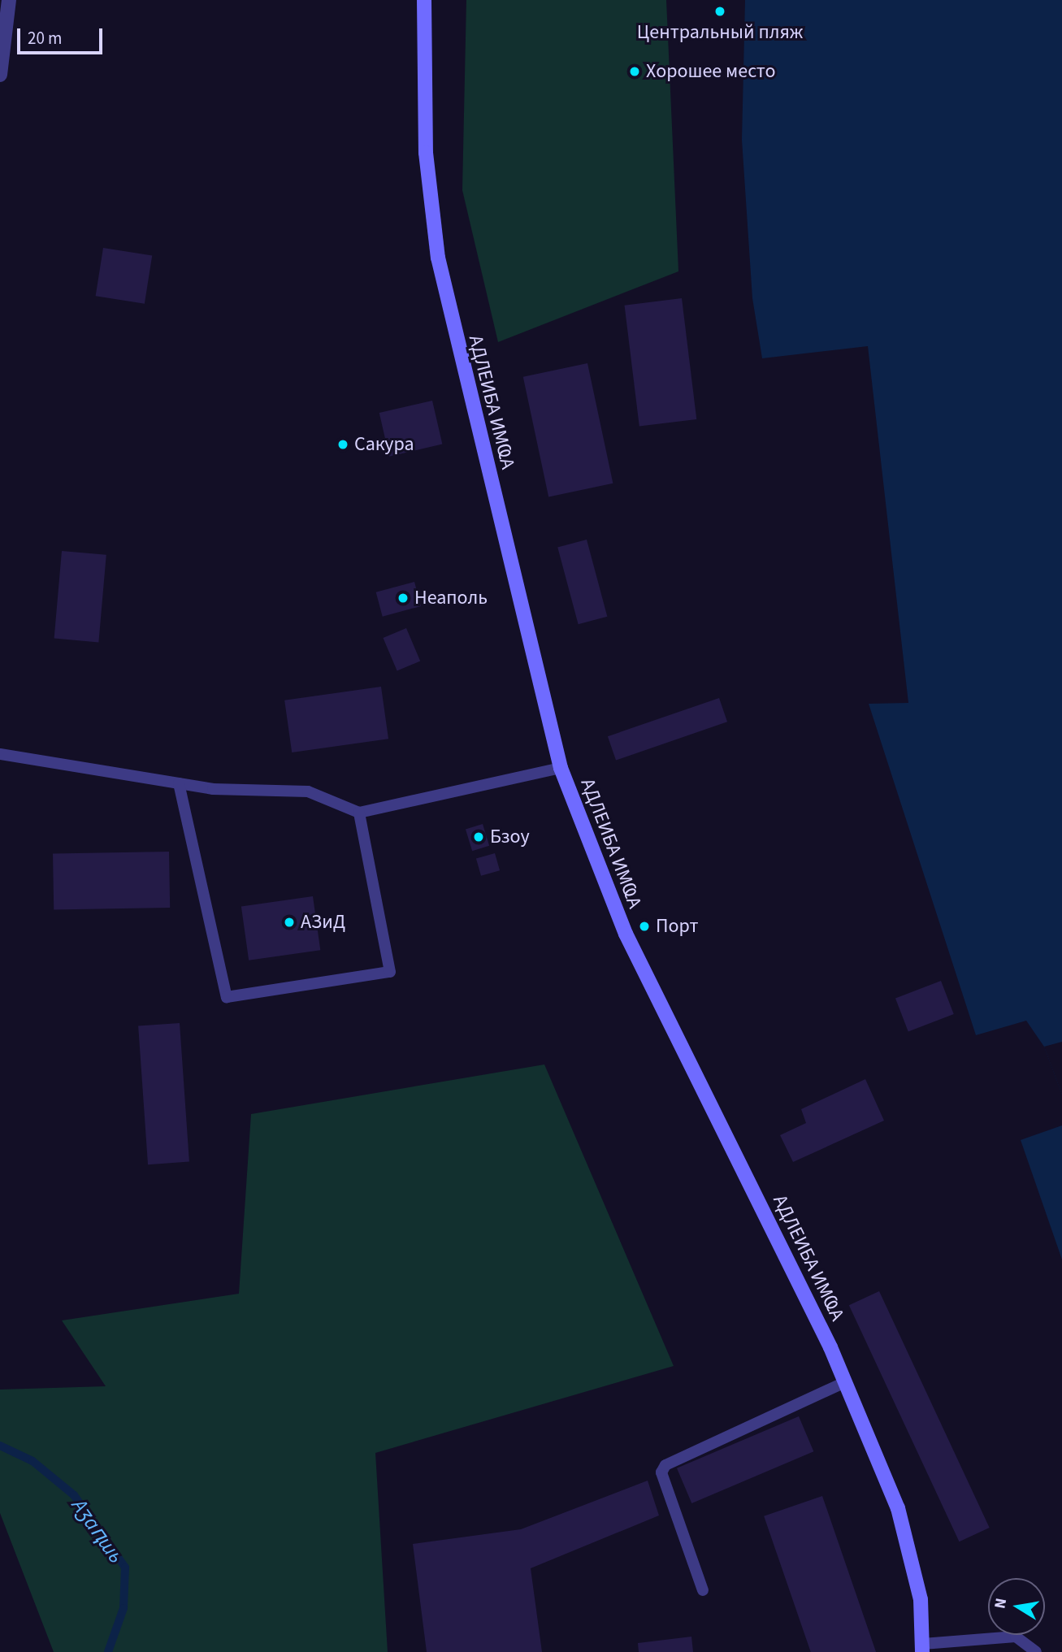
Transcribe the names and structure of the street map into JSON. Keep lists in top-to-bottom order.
{
  "streets": {
    "main road": ["АДЛЕИБА ИМҨА"]
  },
  "water": ["Аӡаԥшь"],
  "places": [
    "Центральный пляж",
    "Хорошее место",
    "Сакура",
    "Неаполь",
    "Бзоу",
    "АЗиД",
    "Порт"
  ],
  "scale_bar": "20 m",
  "north": "left"
}
